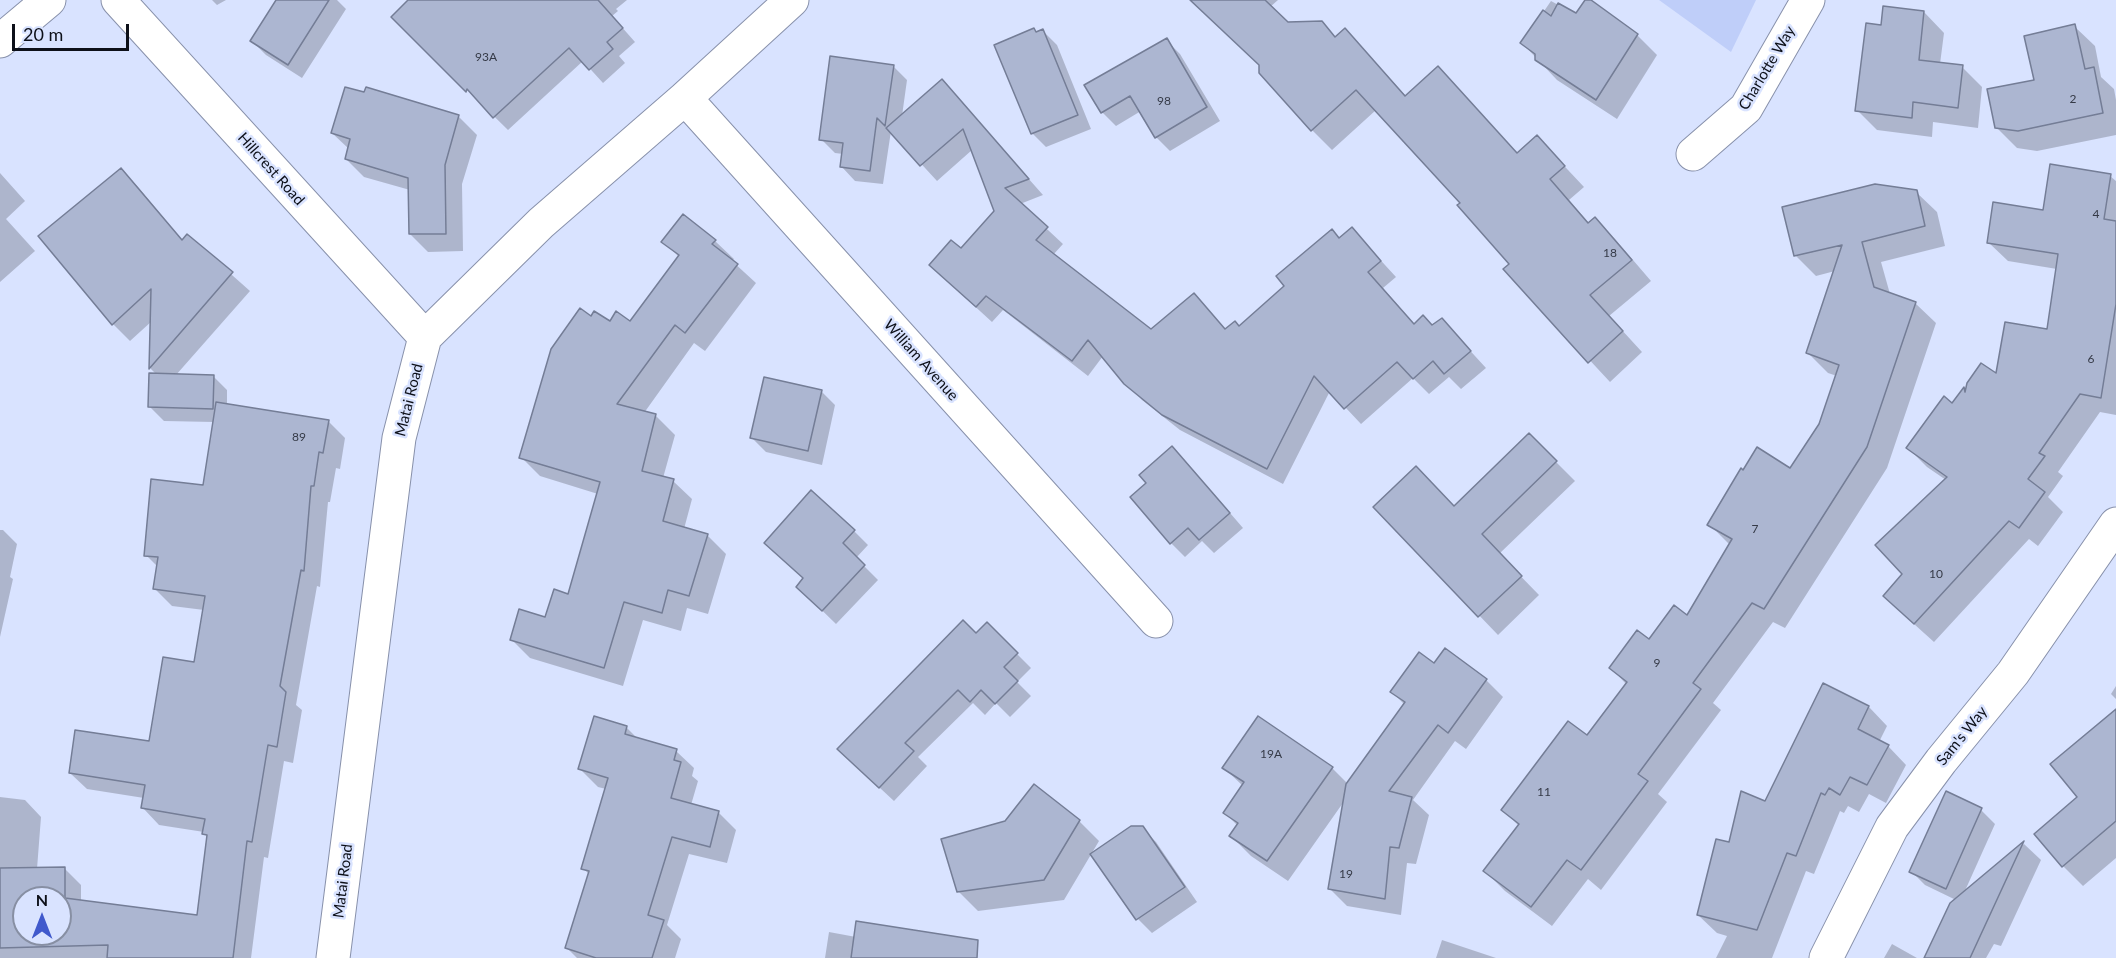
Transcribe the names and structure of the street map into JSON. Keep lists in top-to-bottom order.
{
  "streets": {
    "street": [
      "Charlotte Way",
      "Hillcrest Road",
      "William Avenue",
      "Matai Road",
      "Sam's Way"
    ]
  },
  "crossings": [
    ["Hillcrest Road", "Matai Road"]
  ],
  "house_numbers": [
    "93A",
    "2",
    "98",
    "4",
    "18",
    "6",
    "89",
    "7",
    "10",
    "9",
    "19A",
    "11",
    "19"
  ],
  "scale_bar": "20 m",
  "north": "top"
}
